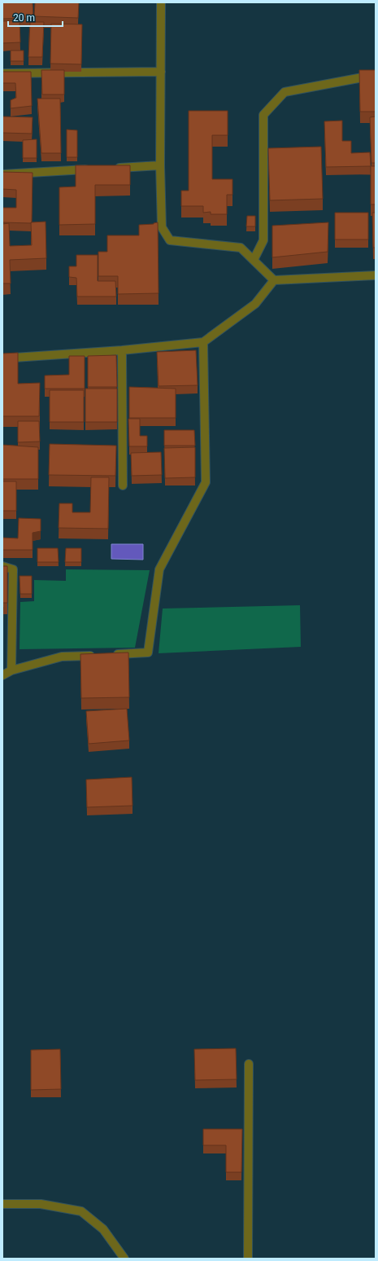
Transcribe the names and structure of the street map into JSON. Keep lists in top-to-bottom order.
{
  "scale_bar": "20 m"
}
